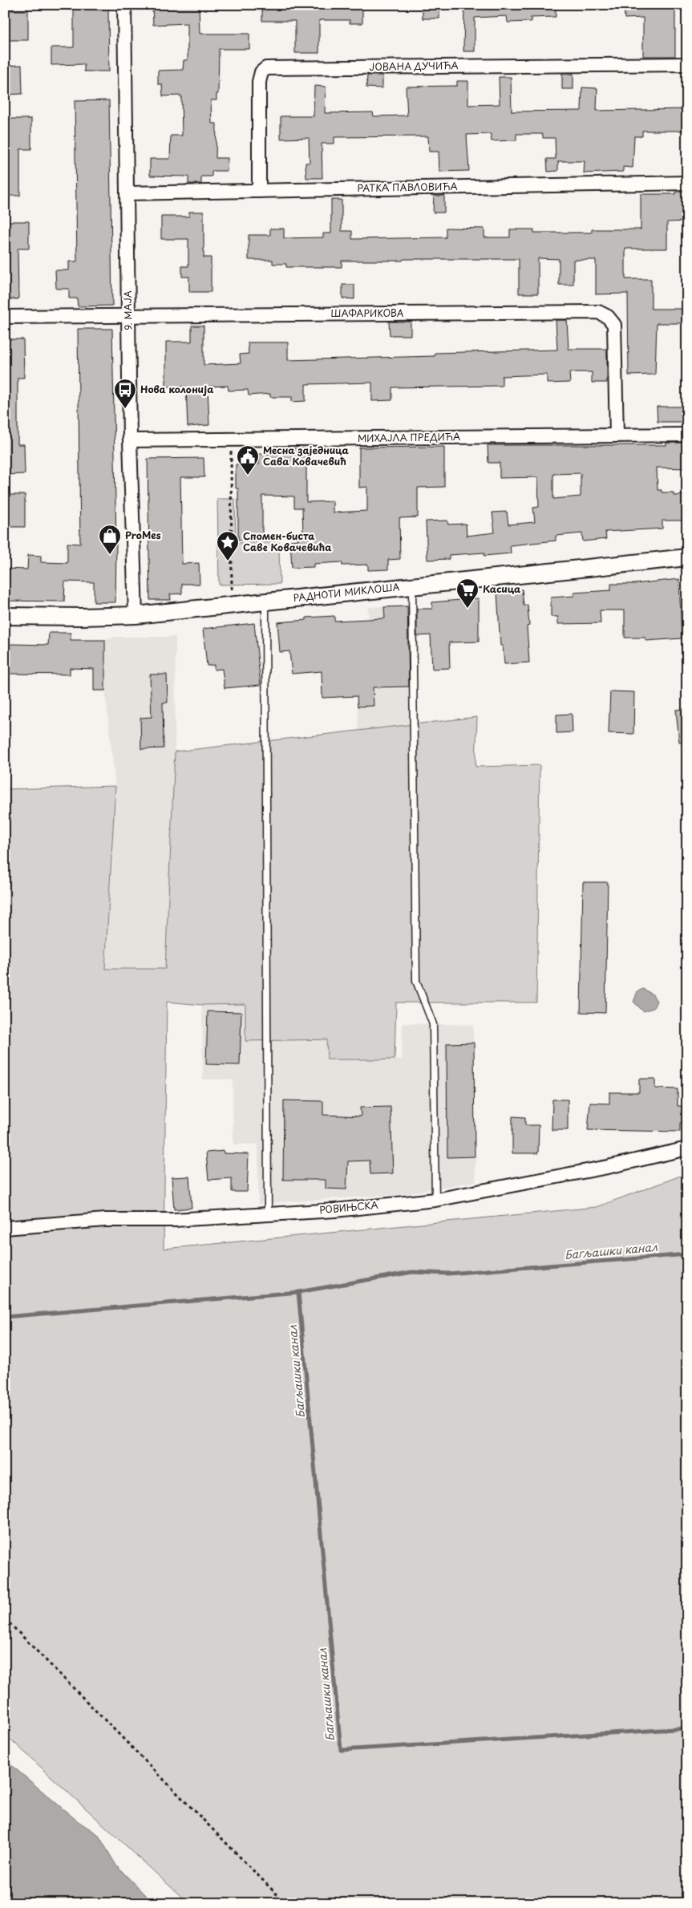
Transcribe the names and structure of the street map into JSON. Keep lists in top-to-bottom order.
{
  "streets": {
    "street": [
      "ЈОВАНА ДУЧИЋА",
      "РАТКА ПАВЛОВИЋА",
      "9. МАЈА",
      "ШАФАРИКОВА",
      "МИХАЈЛА ПРЕДИЋА",
      "РАДНОТИ МИКЛОША",
      "РОВИЊСКА"
    ]
  },
  "crossings": [
    ["ЈОВАНА ДУЧИЋА", "РАТКА ПАВЛОВИЋА"],
    ["РАТКА ПАВЛОВИЋА", "9. МАЈА"],
    ["9. МАЈА", "ШАФАРИКОВА"],
    ["9. МАЈА", "МИХАЈЛА ПРЕДИЋА"],
    ["9. МАЈА", "РАДНОТИ МИКЛОША"],
    ["ШАФАРИКОВА", "МИХАЈЛА ПРЕДИЋА"]
  ],
  "water": ["Багљашки канал"],
  "places": {
    "bus stop": ["Нова колонија"],
    "public building": ["Месна заједница Сава Ковачевић"],
    "shop": ["ProMes"],
    "place": ["Спомен-биста Саве Ковачевића"],
    "supermarket": ["Касица"]
  }
}
